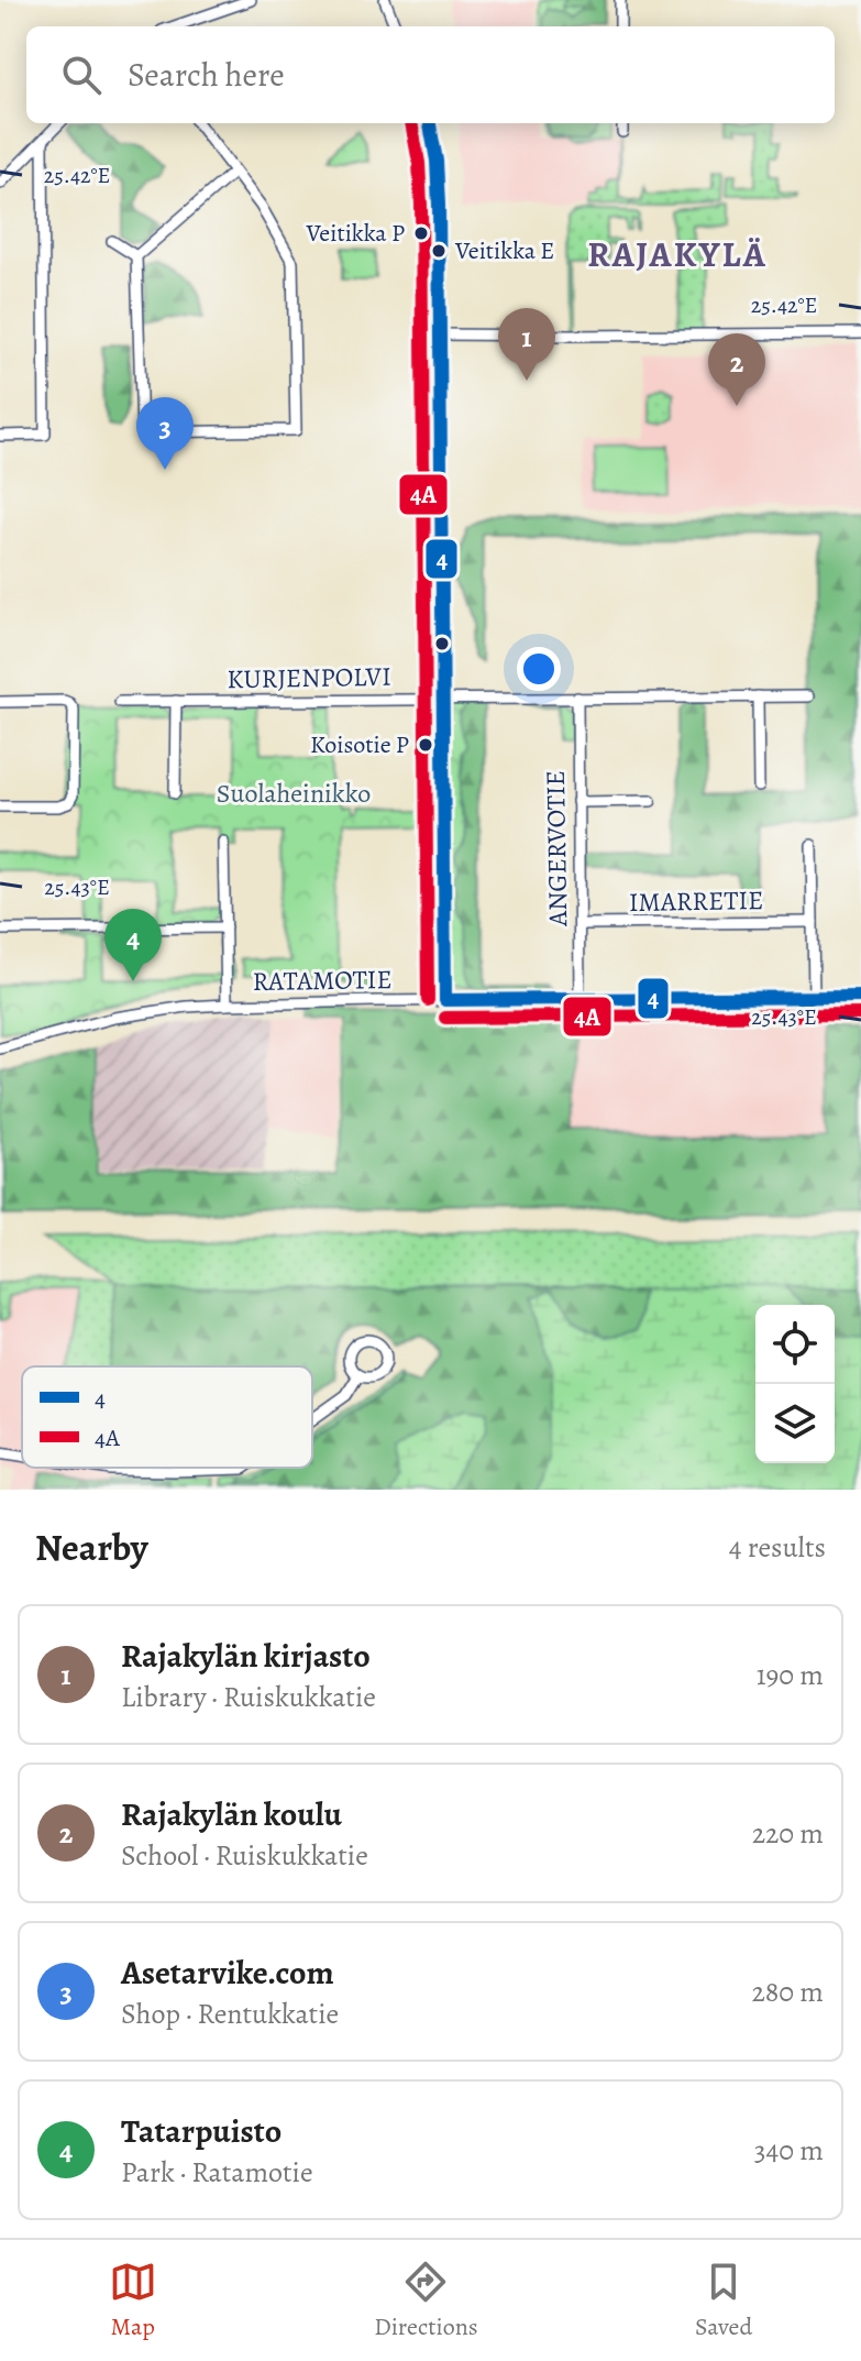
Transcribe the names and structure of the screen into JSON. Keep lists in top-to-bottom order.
{
  "streets": {
    "street": [
      "KURJENPOLVI",
      "ANGERVOTIE",
      "IMARRETIE",
      "RATAMOTIE"
    ]
  },
  "crossings": [
    ["KURJENPOLVI", "ANGERVOTIE"],
    ["ANGERVOTIE", "IMARRETIE"],
    ["ANGERVOTIE", "RATAMOTIE"]
  ],
  "districts": ["RAJAKYLÄ"],
  "parks": ["Suolaheinikko"],
  "places": ["Veitikka P", "Veitikka E", "Koisotie P"],
  "lines": ["transit line 4", "transit line 4A"],
  "legend": ["4", "4A"],
  "page": {
    "search": "Search here",
    "pins": [
      "1",
      "2",
      "3",
      "4"
    ],
    "heading": ["Nearby", "4 results"],
    "list": [
      {
        "mark": "1",
        "name": "Rajakylän kirjasto",
        "note": "Library · Ruiskukkatie",
        "value": "190 m"
      },
      {
        "mark": "2",
        "name": "Rajakylän koulu",
        "note": "School · Ruiskukkatie",
        "value": "220 m"
      },
      {
        "mark": "3",
        "name": "Asetarvike.com",
        "note": "Shop · Rentukkatie",
        "value": "280 m"
      },
      {
        "mark": "4",
        "name": "Tatarpuisto",
        "note": "Park · Ratamotie",
        "value": "340 m"
      }
    ],
    "nav": ["Map", "Directions", "Saved"]
  },
  "coordinates": ["25.42°E", "25.43°E"]
}
